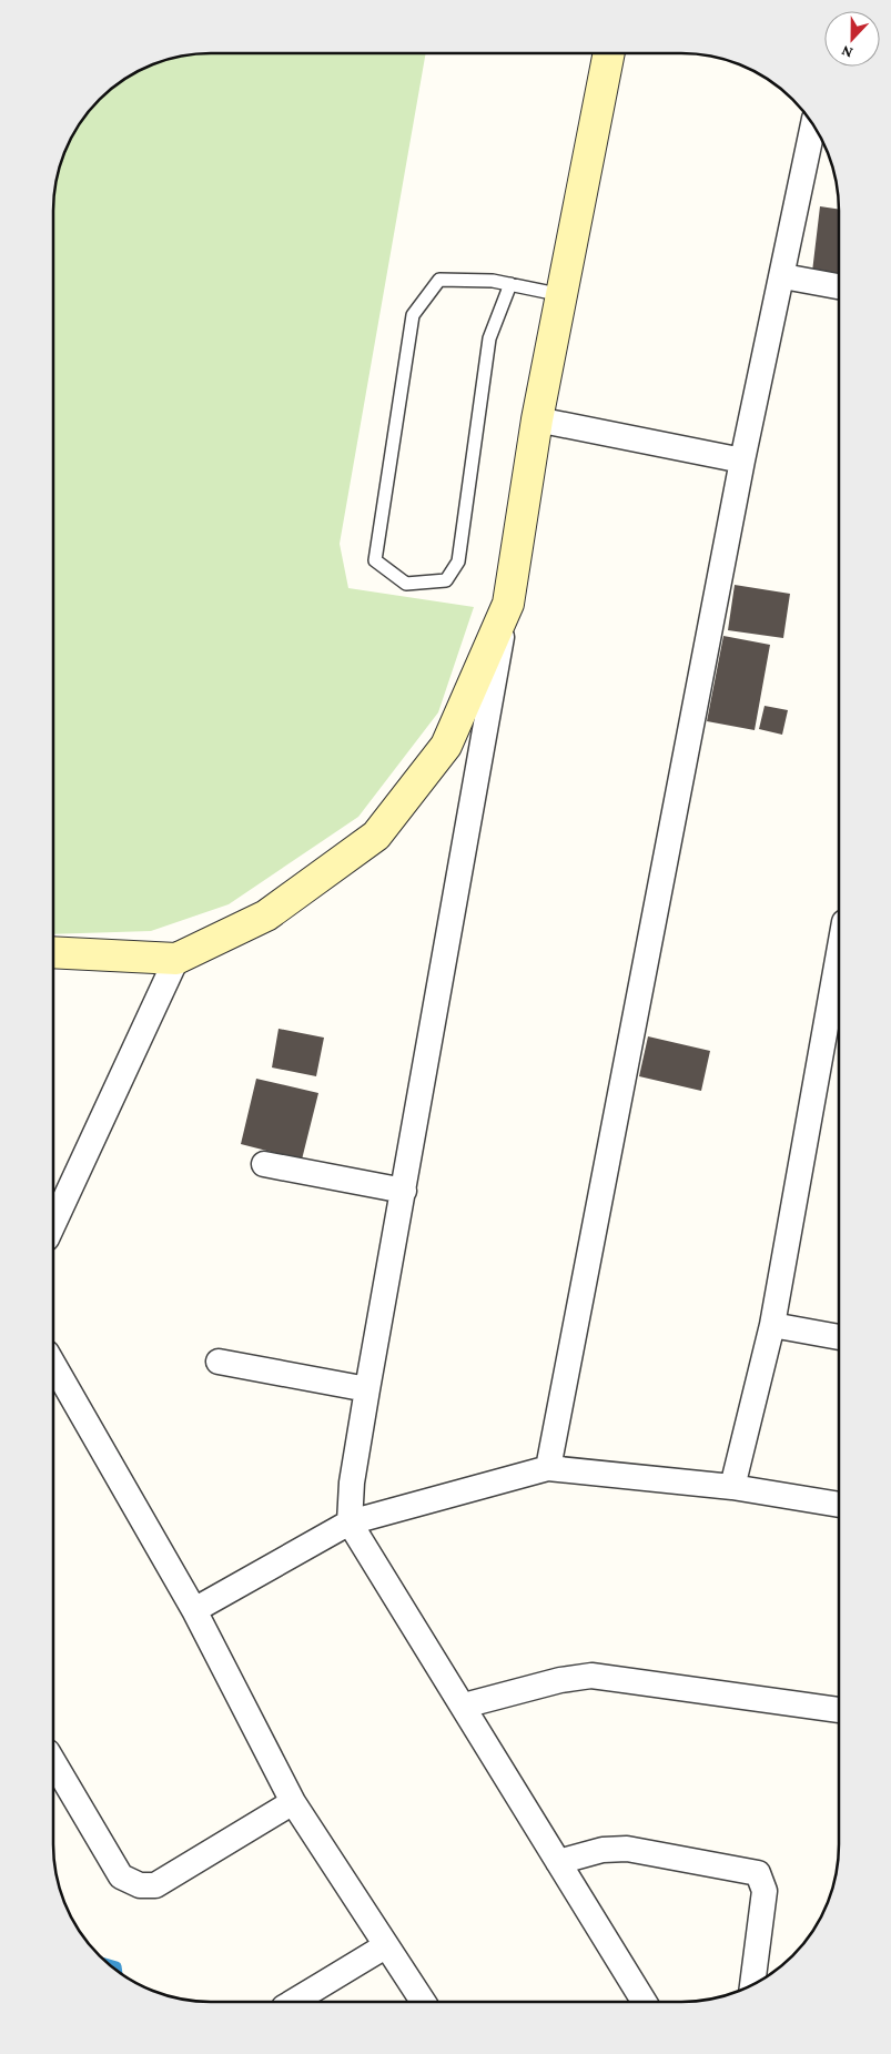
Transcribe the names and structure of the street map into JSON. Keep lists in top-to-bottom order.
{
  "north": "bottom"
}
